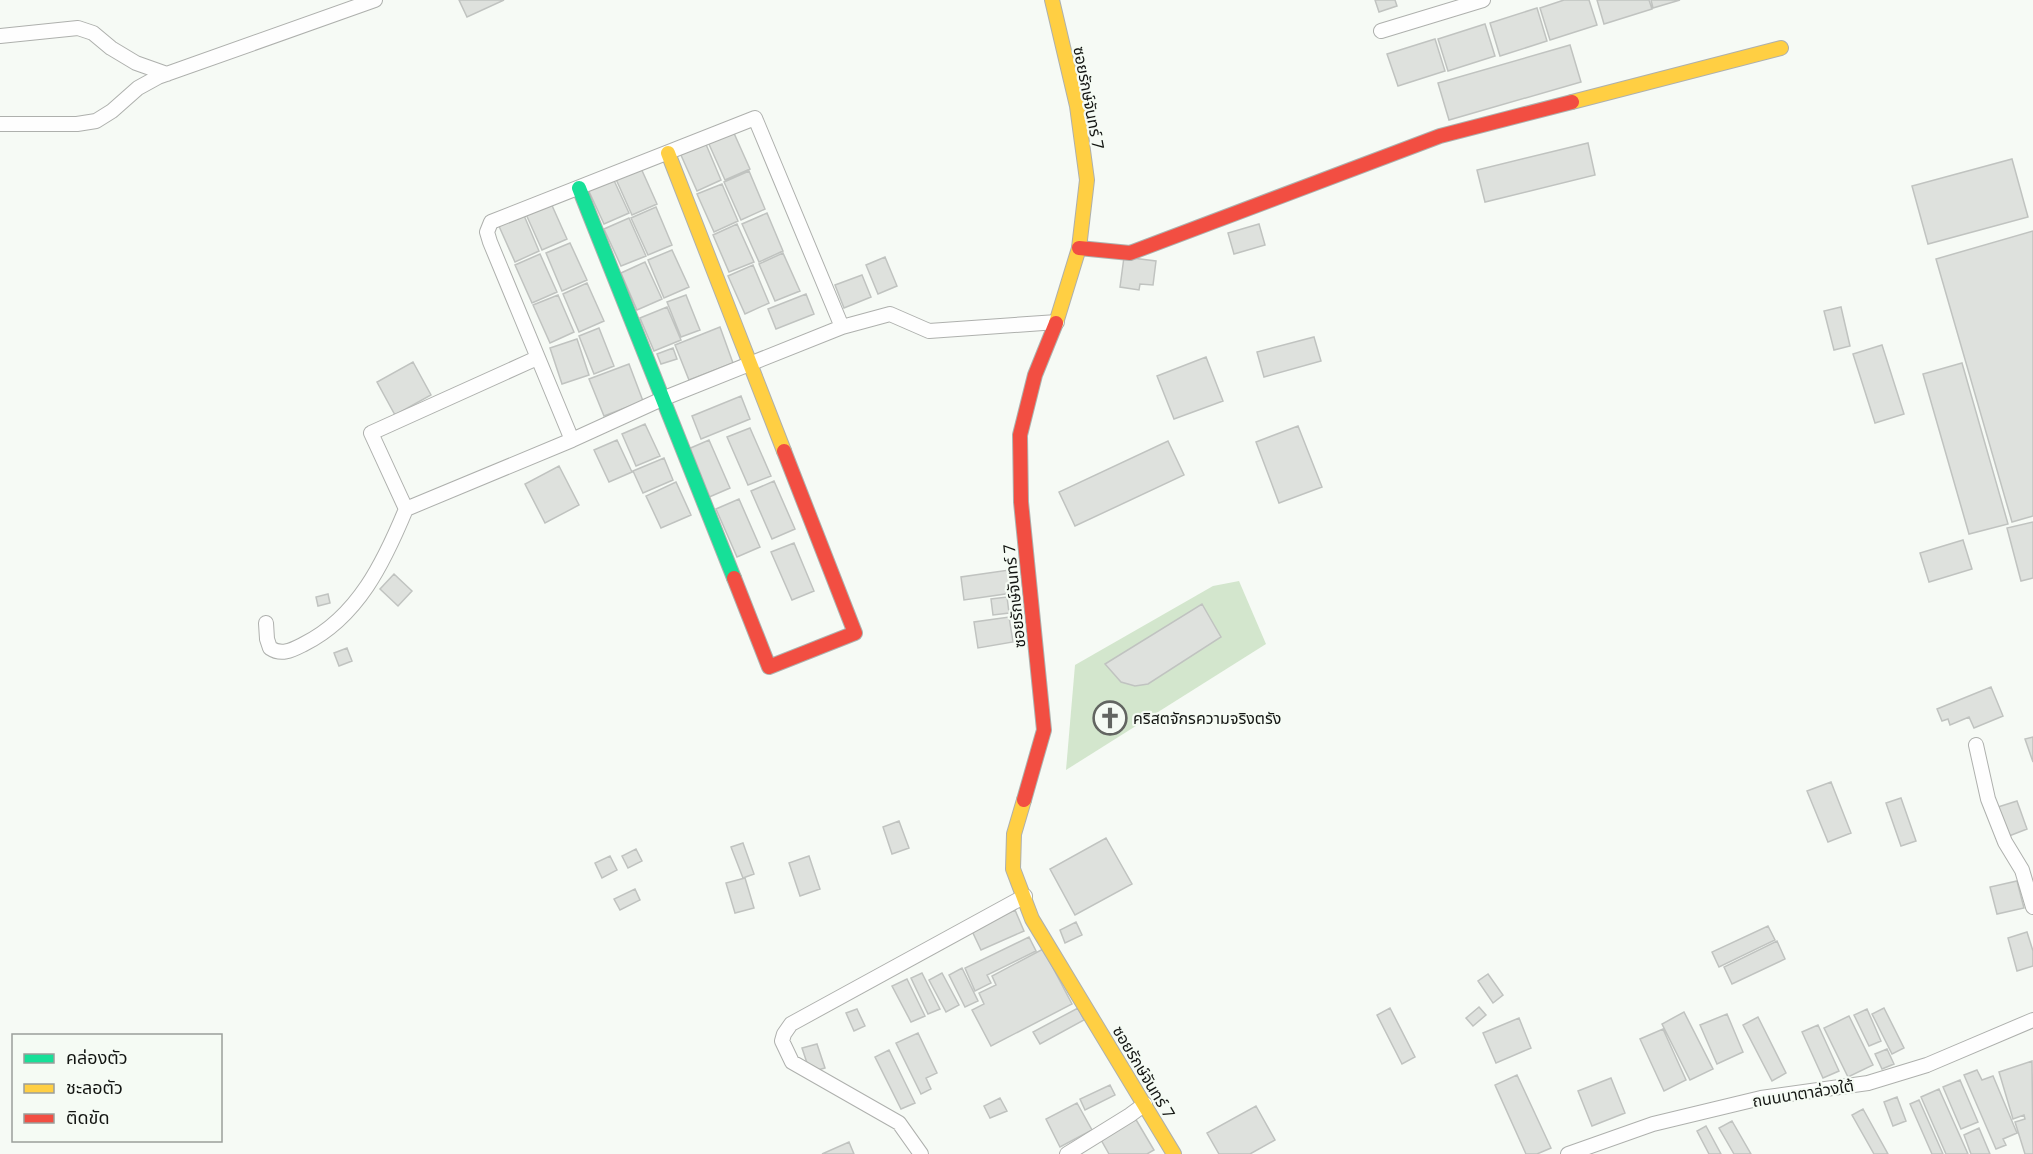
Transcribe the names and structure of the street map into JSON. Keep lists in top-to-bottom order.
{
  "streets": {
    "street": ["ซอยรักษ์จันทร์ 7", "ถนนนาตาล่วงใต้"]
  },
  "places": {
    "church": ["คริสตจักรความจริงตรัง"]
  },
  "legend": ["คล่องตัว", "ชะลอตัว", "ติดขัด"]
}
